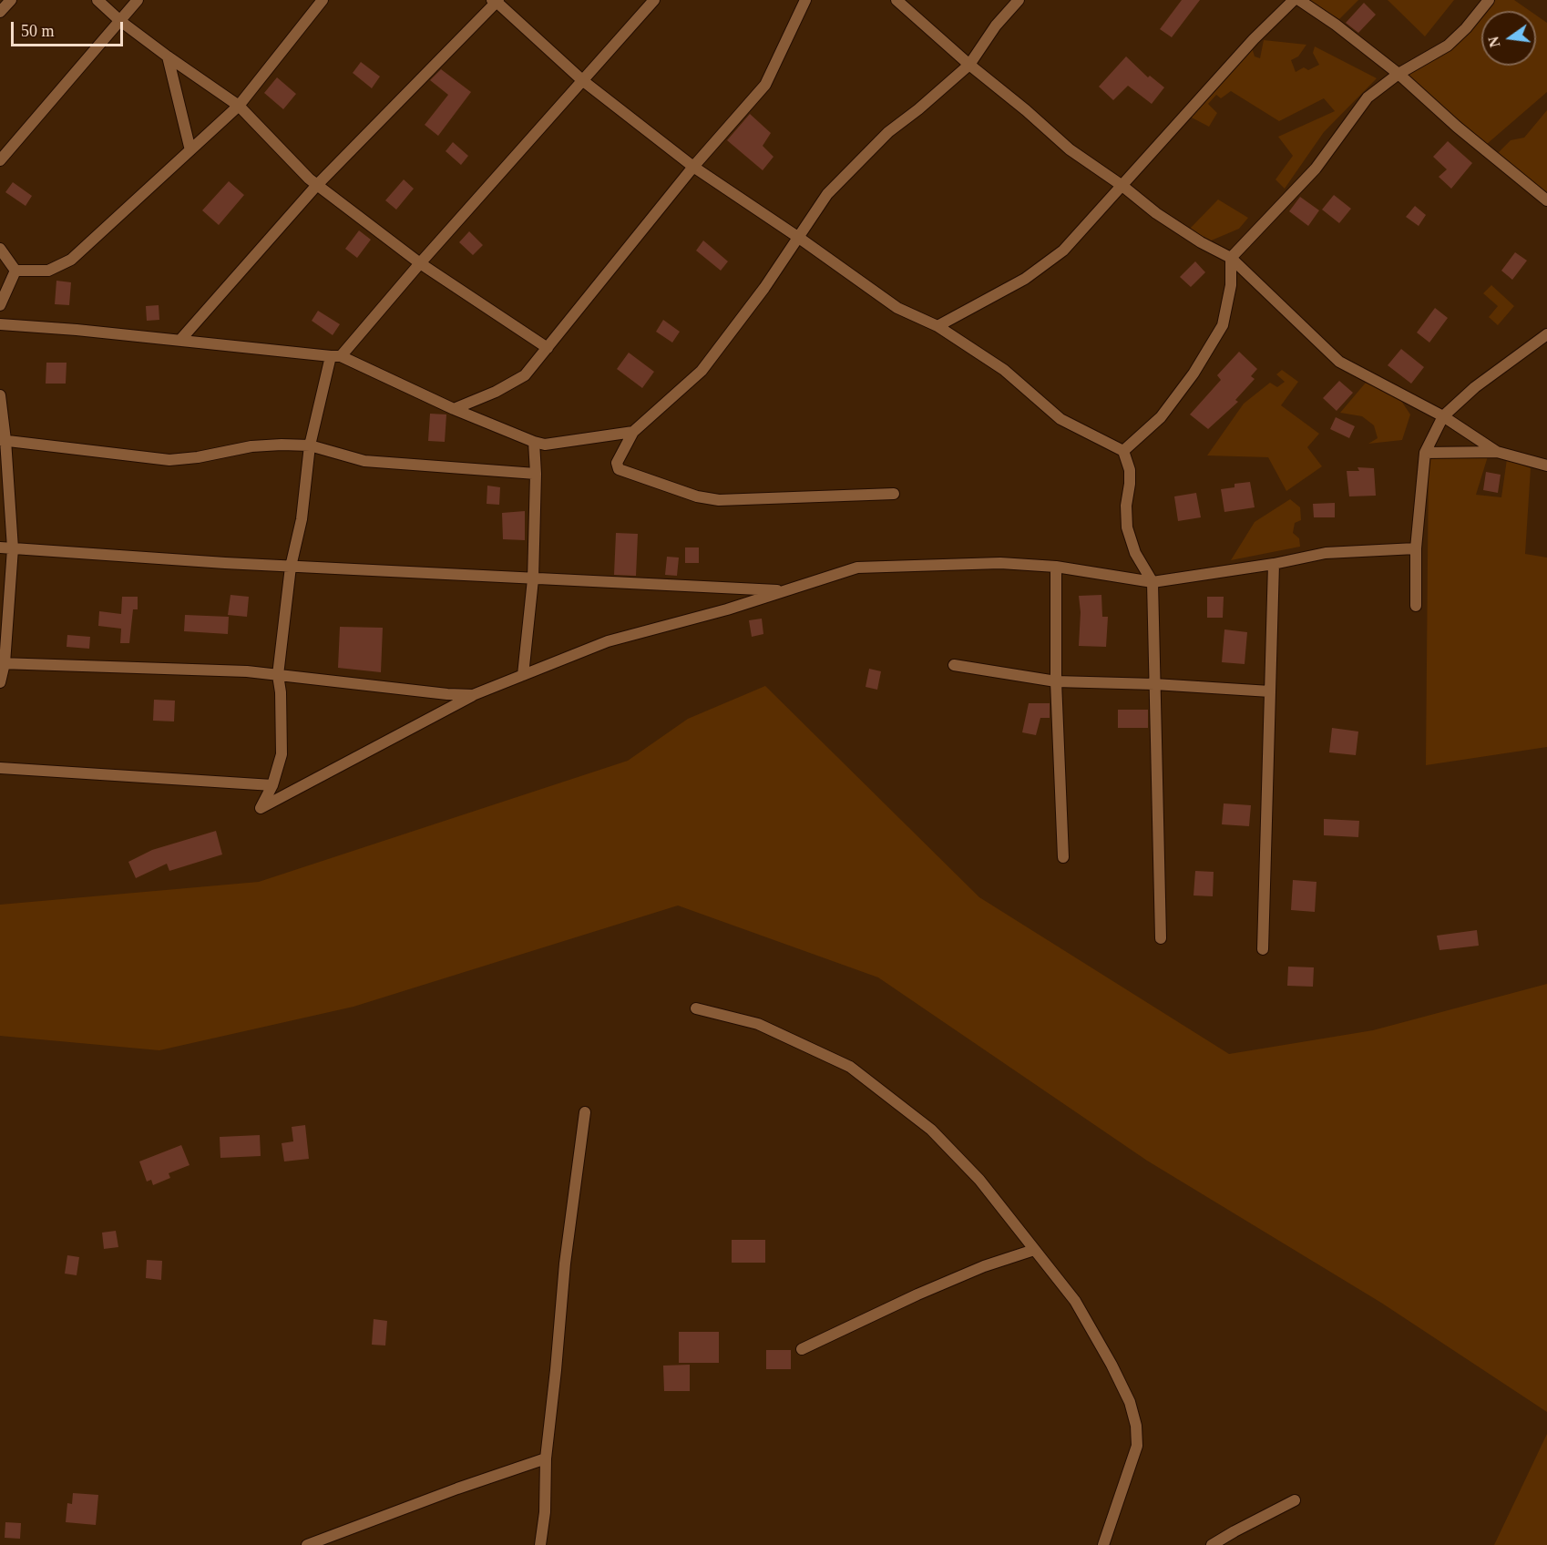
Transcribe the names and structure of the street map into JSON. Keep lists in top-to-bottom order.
{
  "scale_bar": "50 m",
  "north": "left"
}
